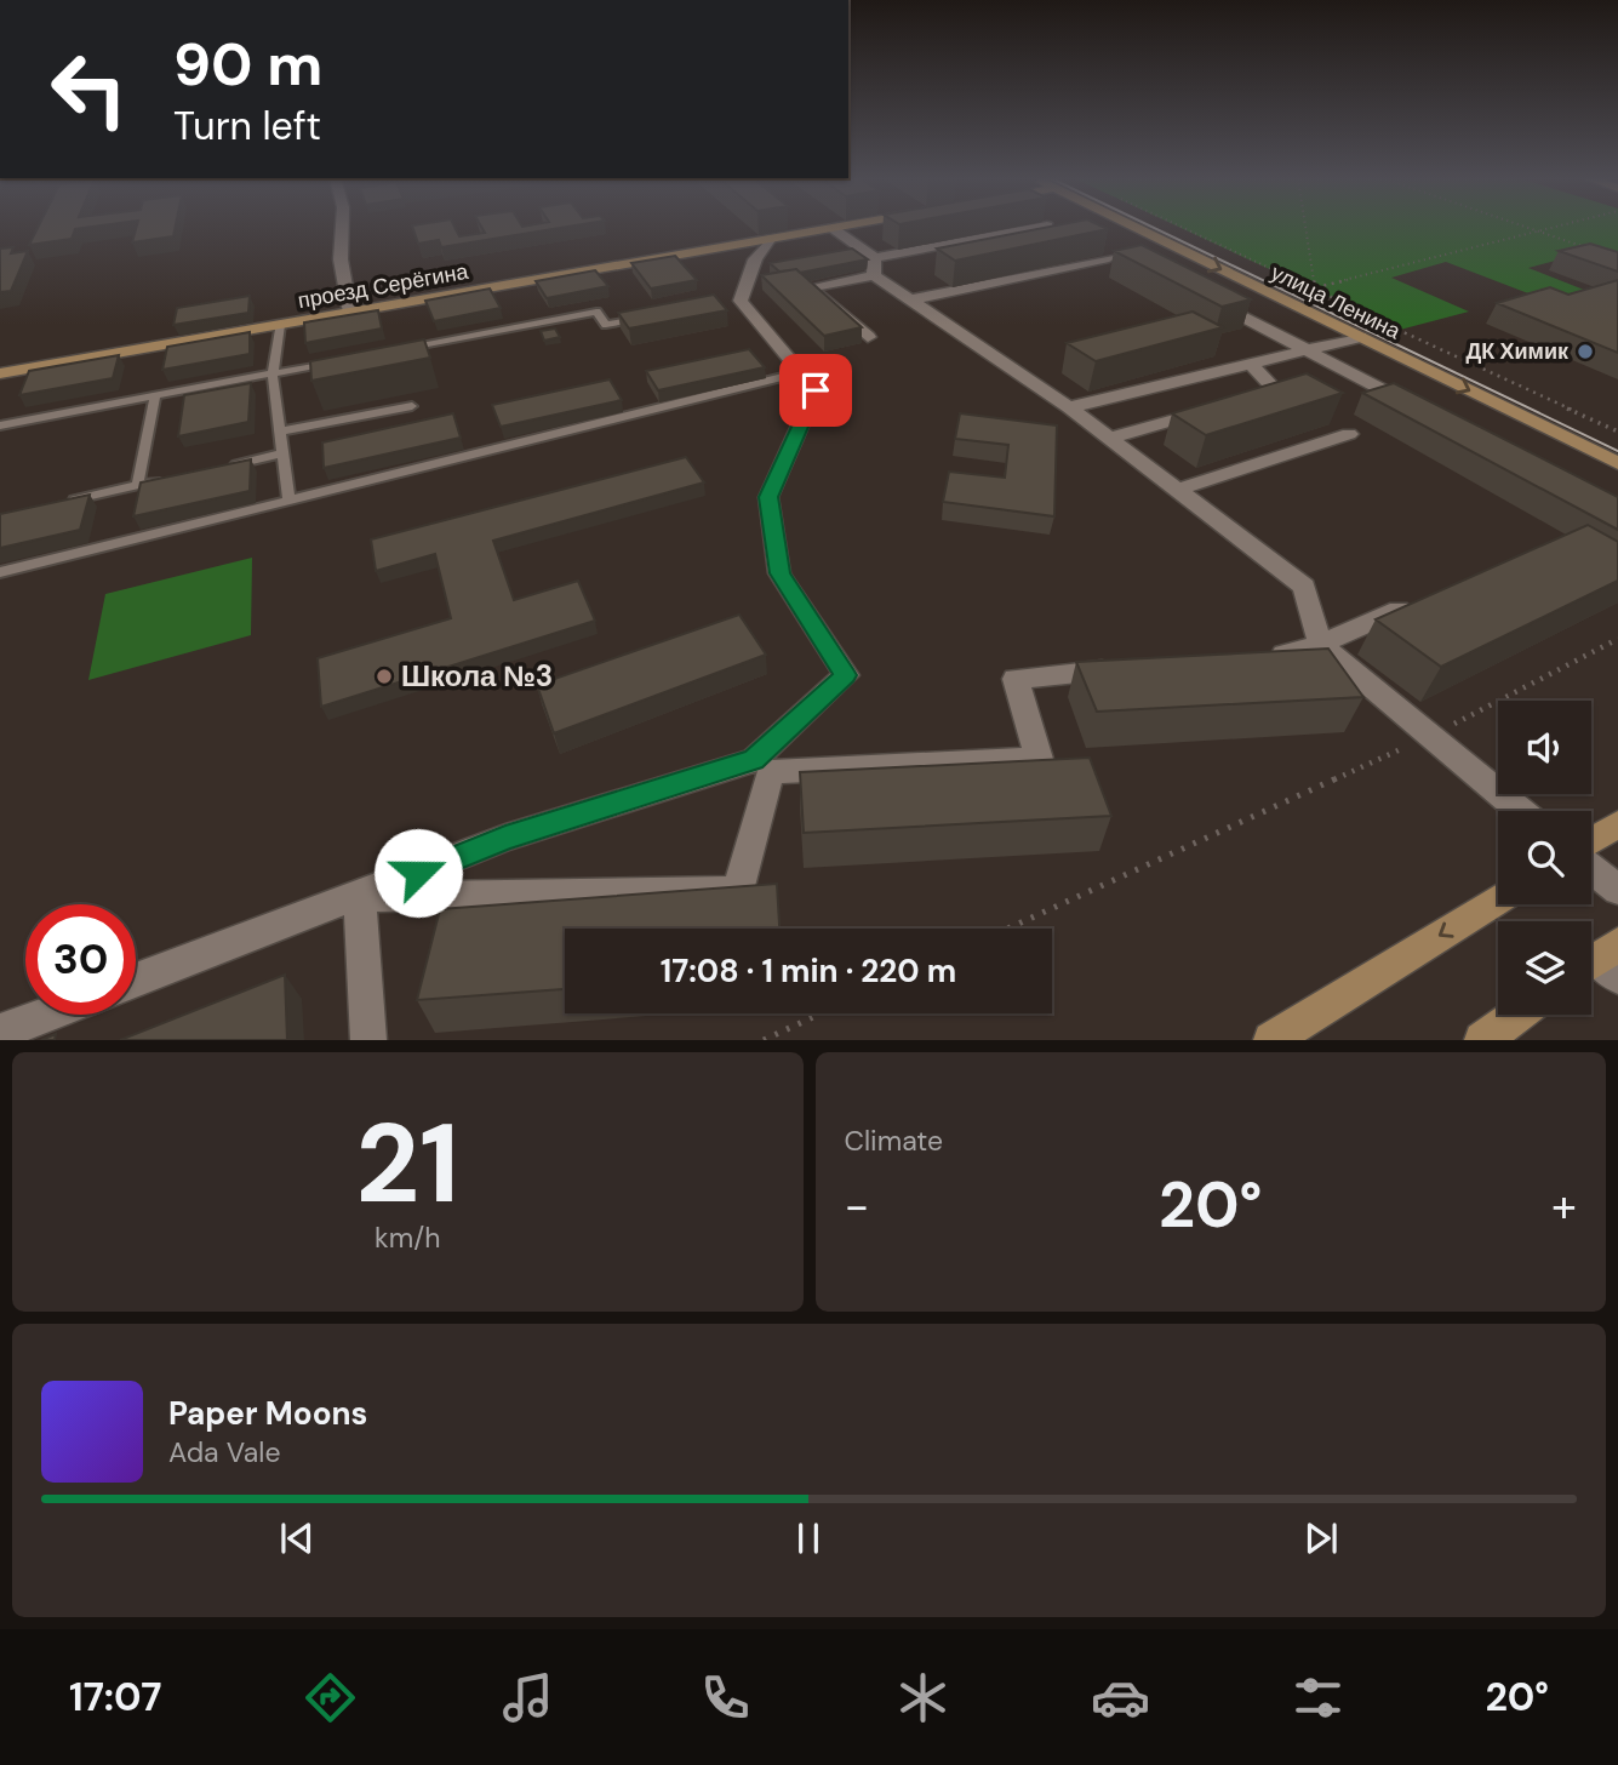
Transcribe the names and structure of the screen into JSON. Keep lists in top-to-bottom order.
{
  "streets": {
    "street": ["проезд Серёгина", "улица Ленина"]
  },
  "places": ["ДК Химик", "Школа №3"],
  "page": {
    "turn": ["90 m", "Turn left"],
    "limit": "30",
    "trip": "17:08 · 1 min · 220 m",
    "tile": [
      ["21", "km/h"],
      "Climate"
    ],
    "heat": ["−", "20°", "+"],
    "song": ["Paper Moons", "Ada Vale"],
    "tabs": ["17:07", "20°"]
  }
}
